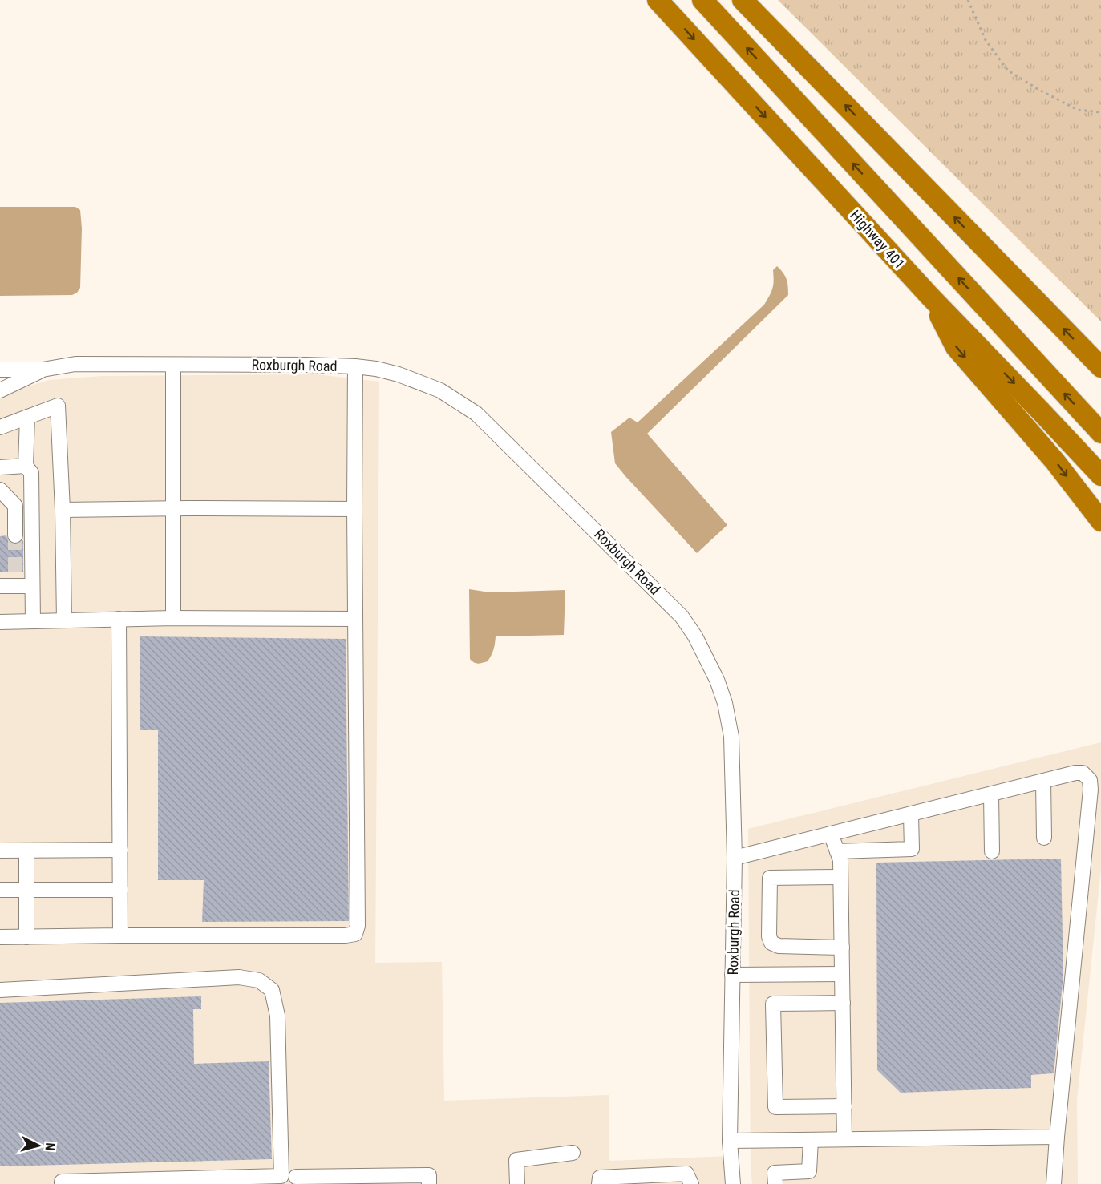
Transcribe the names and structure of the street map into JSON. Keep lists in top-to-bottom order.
{
  "streets": {
    "highway": ["Highway 401"],
    "street": ["Roxburgh Road"]
  },
  "north": "right"
}
